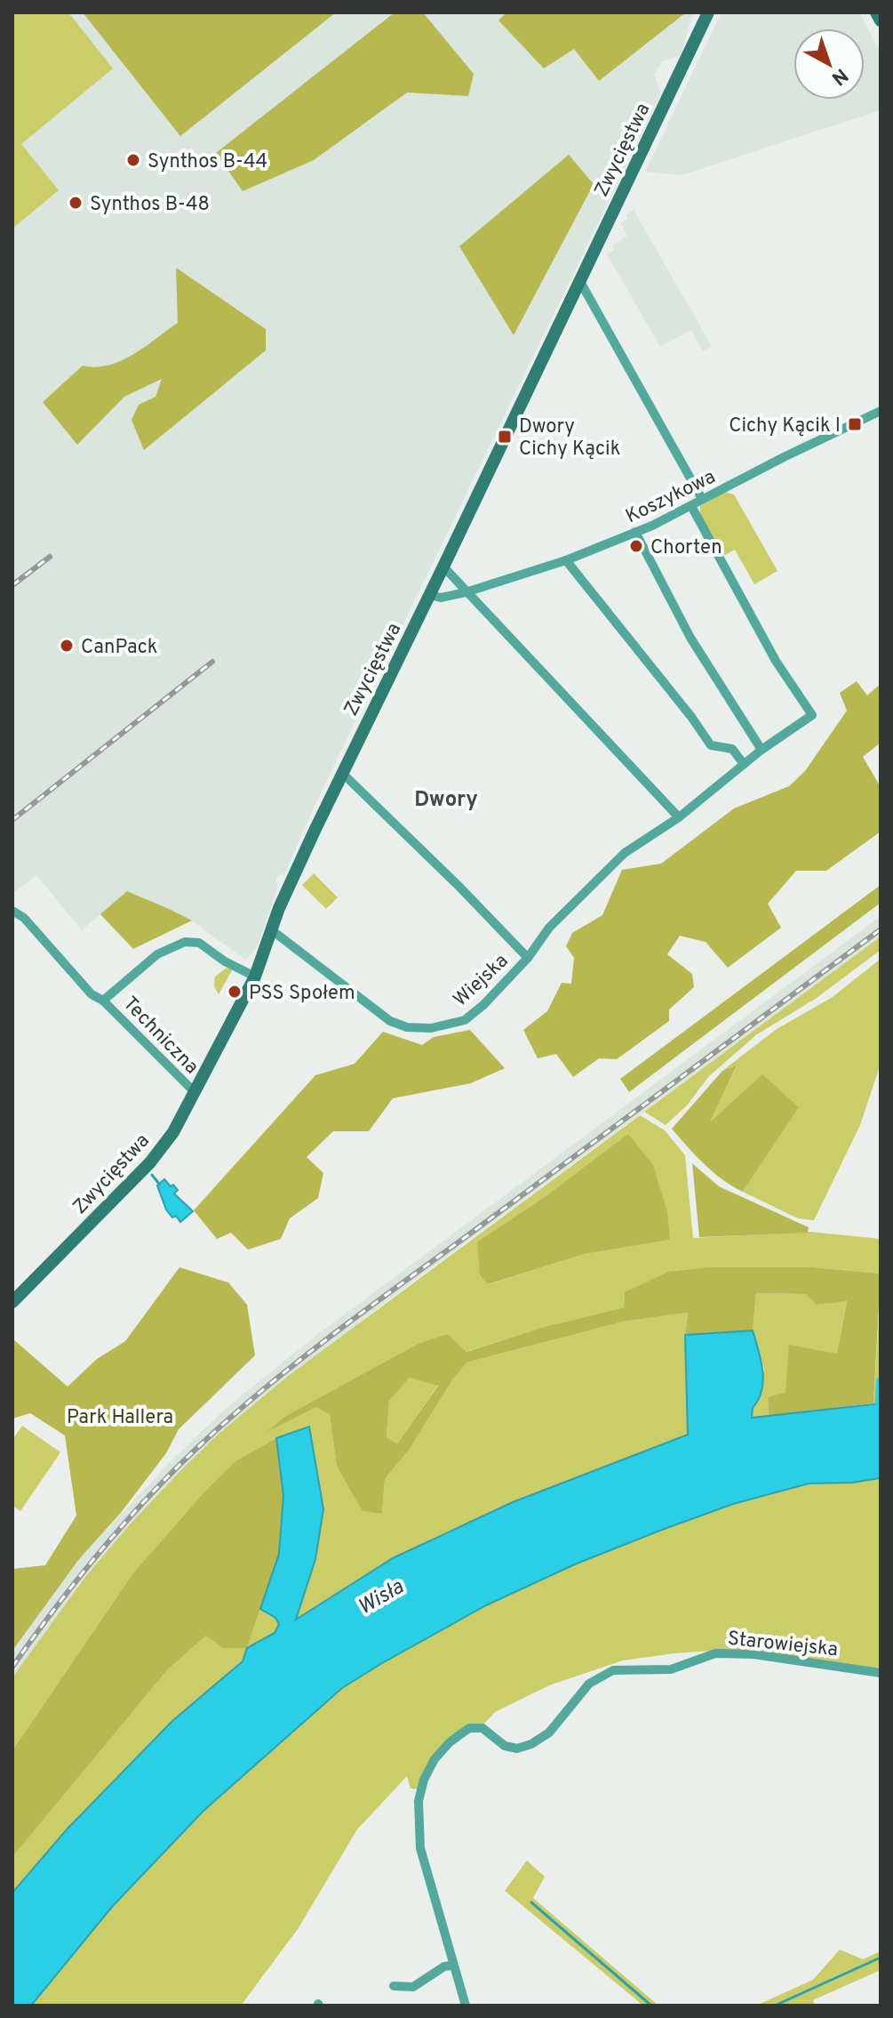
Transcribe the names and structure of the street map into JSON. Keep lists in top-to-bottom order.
{
  "streets": {
    "street": [
      "Zwycięstwa",
      "Koszykowa",
      "Wiejska",
      "Techniczna",
      "Starowiejska"
    ]
  },
  "crossings": [
    ["Zwycięstwa", "Koszykowa"],
    ["Zwycięstwa", "Wiejska"],
    ["Zwycięstwa", "Techniczna"],
    ["Koszykowa", "Wiejska"]
  ],
  "districts": ["Dwory"],
  "water": ["Wisła"],
  "parks": ["Park Hallera"],
  "places": {
    "other": [
      "Synthos B-44",
      "Synthos B-48",
      "Chorten",
      "CanPack",
      "PSS Społem"
    ],
    "transit": ["Cichy Kącik I", "Dwory Cichy Kącik"]
  },
  "north": "bottom right"
}
